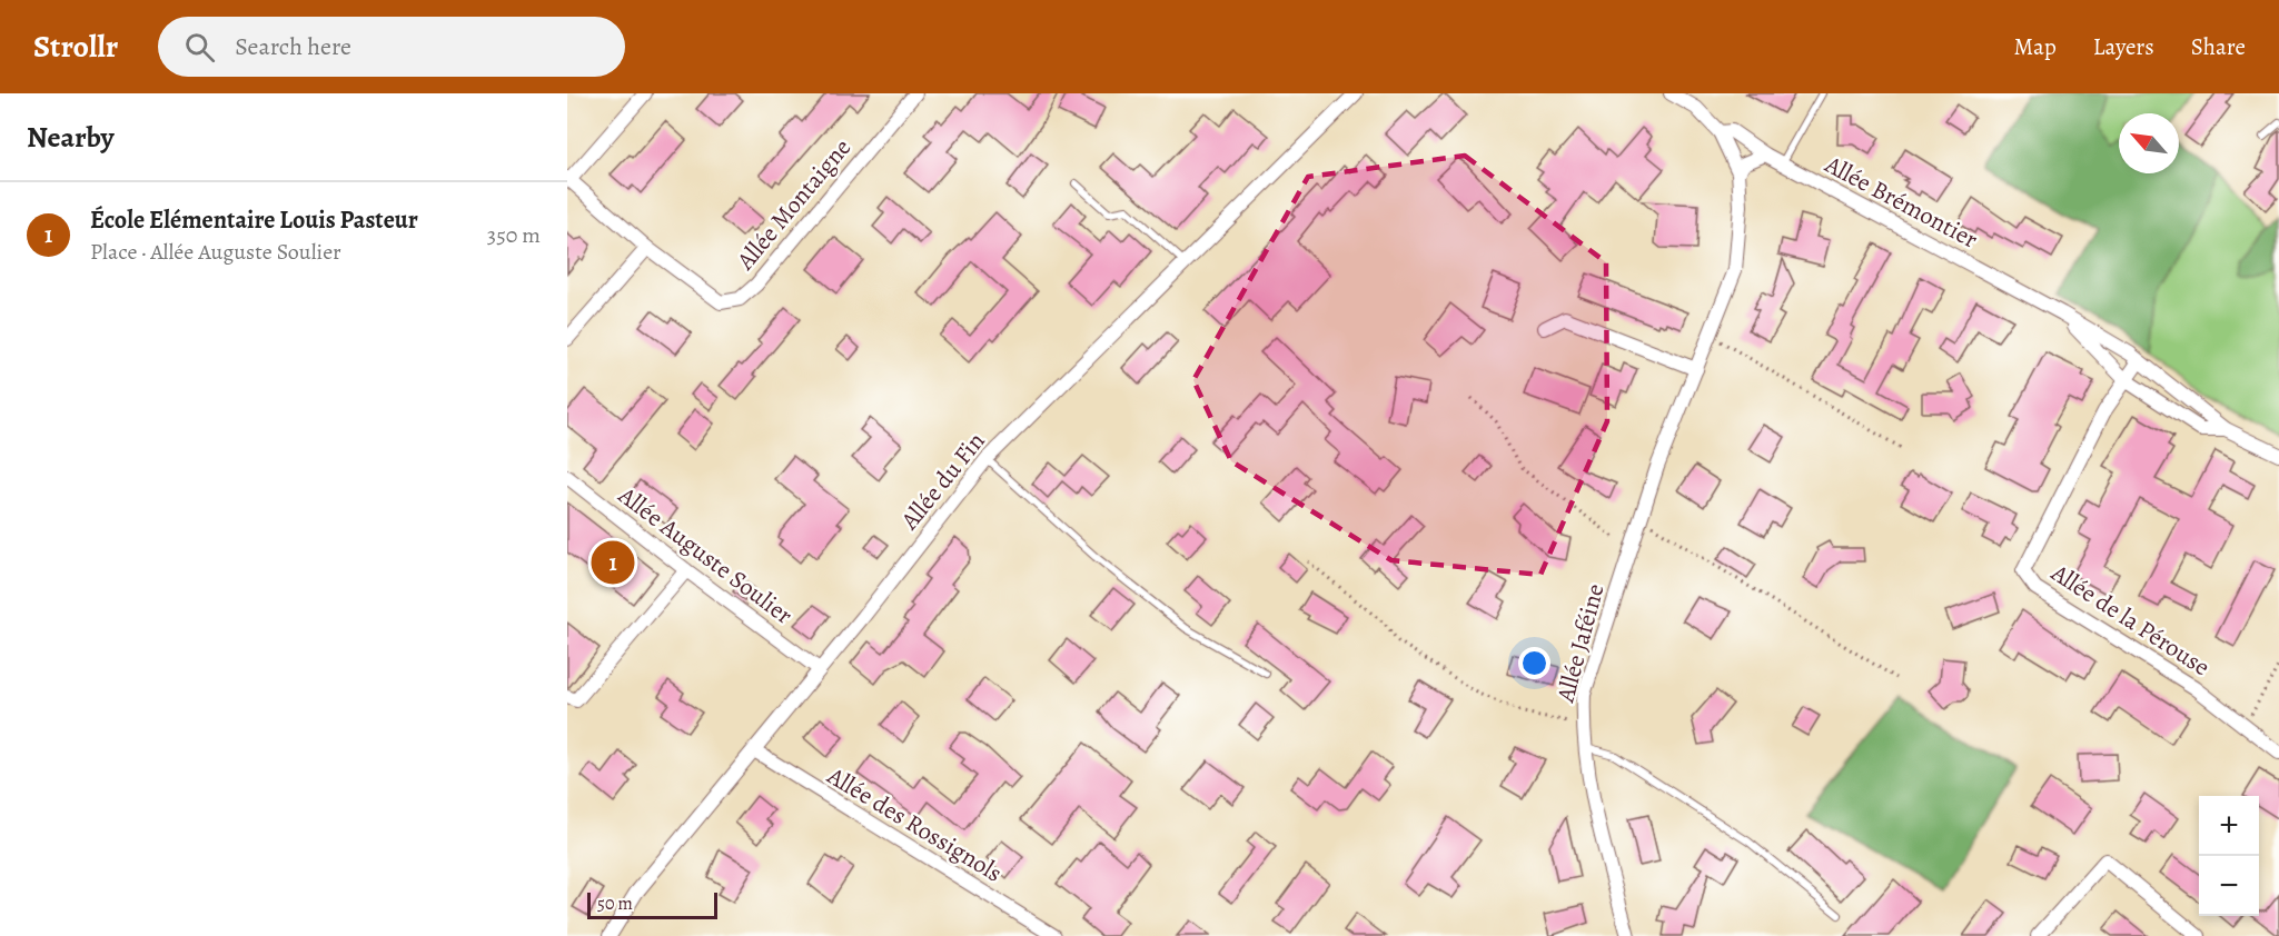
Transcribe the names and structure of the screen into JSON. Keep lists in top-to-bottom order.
{
  "streets": {
    "street": [
      "Allée Brémontier",
      "Allée Montaigne",
      "Allée du Fin",
      "Allée Auguste Soulier",
      "Allée de la Pérouse",
      "Allée Jaféine",
      "Allée des Rossignols"
    ]
  },
  "crossings": [
    ["Allée Brémontier", "Allée de la Pérouse"],
    ["Allée Brémontier", "Allée Jaféine"],
    ["Allée du Fin", "Allée Auguste Soulier"],
    ["Allée du Fin", "Allée des Rossignols"]
  ],
  "scale_bar": "50 m",
  "north": "top left",
  "page": {
    "header": "Strollr",
    "search": "Search here",
    "nav": ["Map", "Layers", "Share"],
    "heading": "Nearby",
    "list": [
      {
        "mark": "1",
        "name": "École Elémentaire Louis Pasteur",
        "note": "Place · Allée Auguste Soulier",
        "value": "350 m"
      }
    ],
    "pins": "1",
    "map_buttons": ["+", "−"],
    "scale": "50 m"
  }
}
